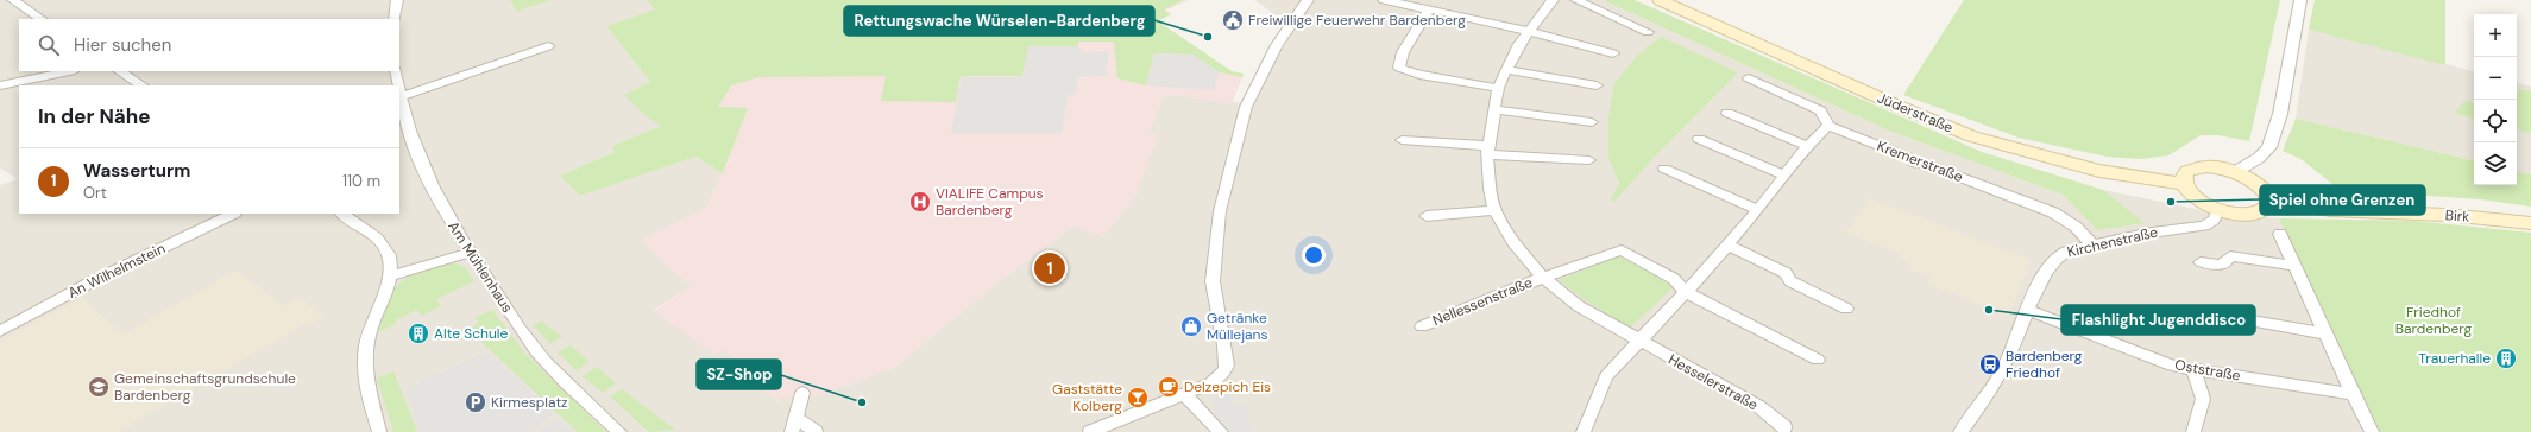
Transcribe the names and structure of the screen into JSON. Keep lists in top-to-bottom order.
{
  "streets": {
    "main road": ["Jüderstraße", "Birk"],
    "street": [
      "Kremerstraße",
      "Kirchenstraße",
      "Am Mühlenhaus",
      "An Wilhelmstein",
      "Nellessenstraße",
      "Oststraße",
      "Hesselerstraße"
    ]
  },
  "crossings": [
    ["Kremerstraße", "Kirchenstraße"],
    ["Kirchenstraße", "Oststraße"],
    ["Nellessenstraße", "Hesselerstraße"]
  ],
  "parks": ["Friedhof Bardenberg"],
  "places": {
    "public building": ["Freiwillige Feuerwehr Bardenberg"],
    "other": [
      "Rettungswache Würselen-Bardenberg",
      "Spiel ohne Grenzen",
      "Flashlight Jugenddisco",
      "SZ-Shop"
    ],
    "hospital": ["VIALIFE Campus Bardenberg"],
    "shop": ["Getränke Müllejans"],
    "building": ["Alte Schule", "Trauerhalle"],
    "bus stop": ["Bardenberg Friedhof"],
    "school or university": ["Gemeinschaftsgrundschule Bardenberg"],
    "cafe": ["Delzepich Eis"],
    "bar": ["Gaststätte Kolberg"],
    "parking": ["Kirmesplatz"]
  },
  "page": {
    "map_buttons": ["+", "−"],
    "search": "Hier suchen",
    "heading": "In der Nähe",
    "list": [
      {
        "mark": "1",
        "name": "Wasserturm",
        "note": "Ort",
        "value": "110 m"
      }
    ],
    "pins": "1"
  }
}
